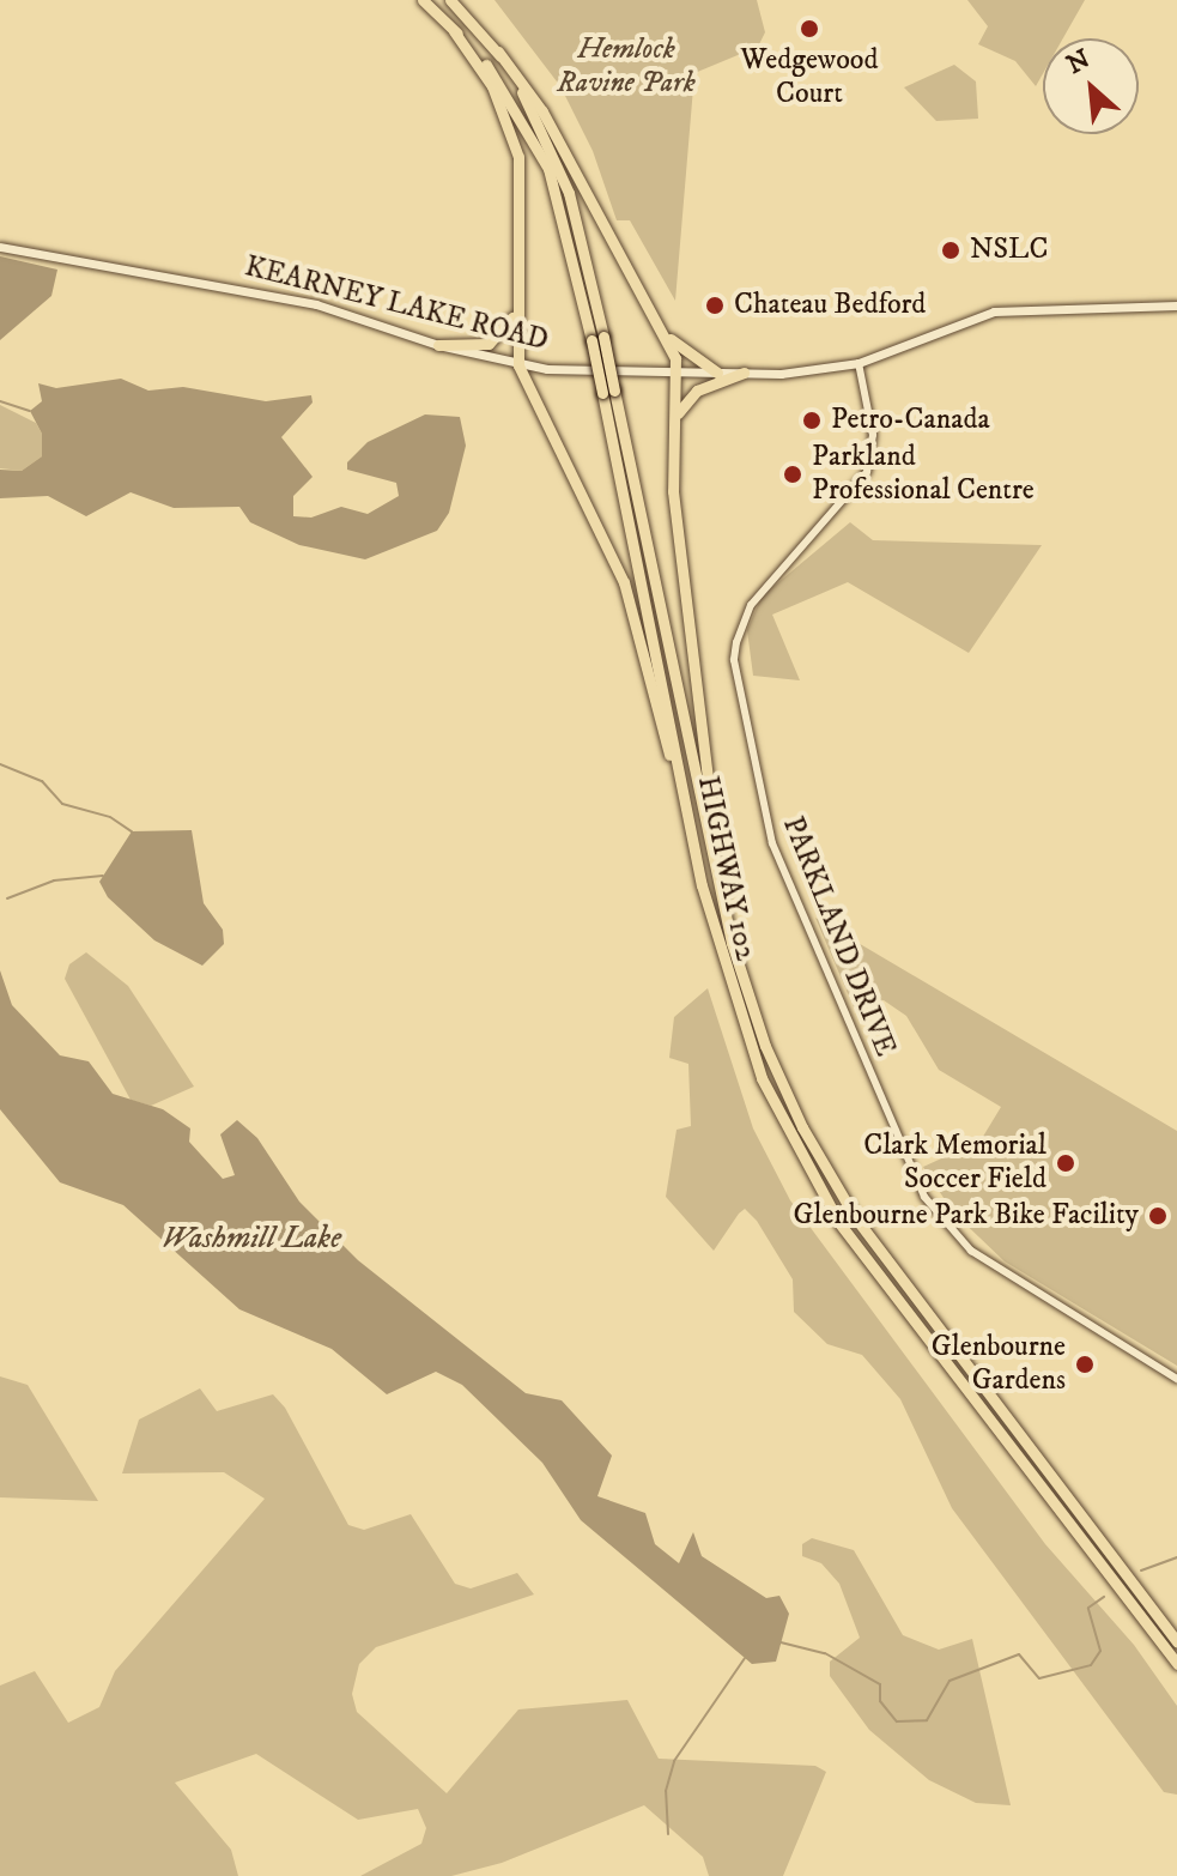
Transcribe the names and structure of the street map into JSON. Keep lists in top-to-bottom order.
{
  "streets": {
    "highway": ["HIGHWAY 102"],
    "main road": ["KEARNEY LAKE ROAD"],
    "street": ["PARKLAND DRIVE"]
  },
  "crossings": [
    ["KEARNEY LAKE ROAD", "PARKLAND DRIVE"]
  ],
  "water": ["Washmill Lake"],
  "parks": ["Hemlock Ravine Park"],
  "places": [
    "Wedgewood Court",
    "NSLC",
    "Chateau Bedford",
    "Petro-Canada",
    "Parkland Professional Centre",
    "Clark Memorial Soccer Field",
    "Glenbourne Park Bike Facility",
    "Glenbourne Gardens"
  ],
  "north": "top left"
}
